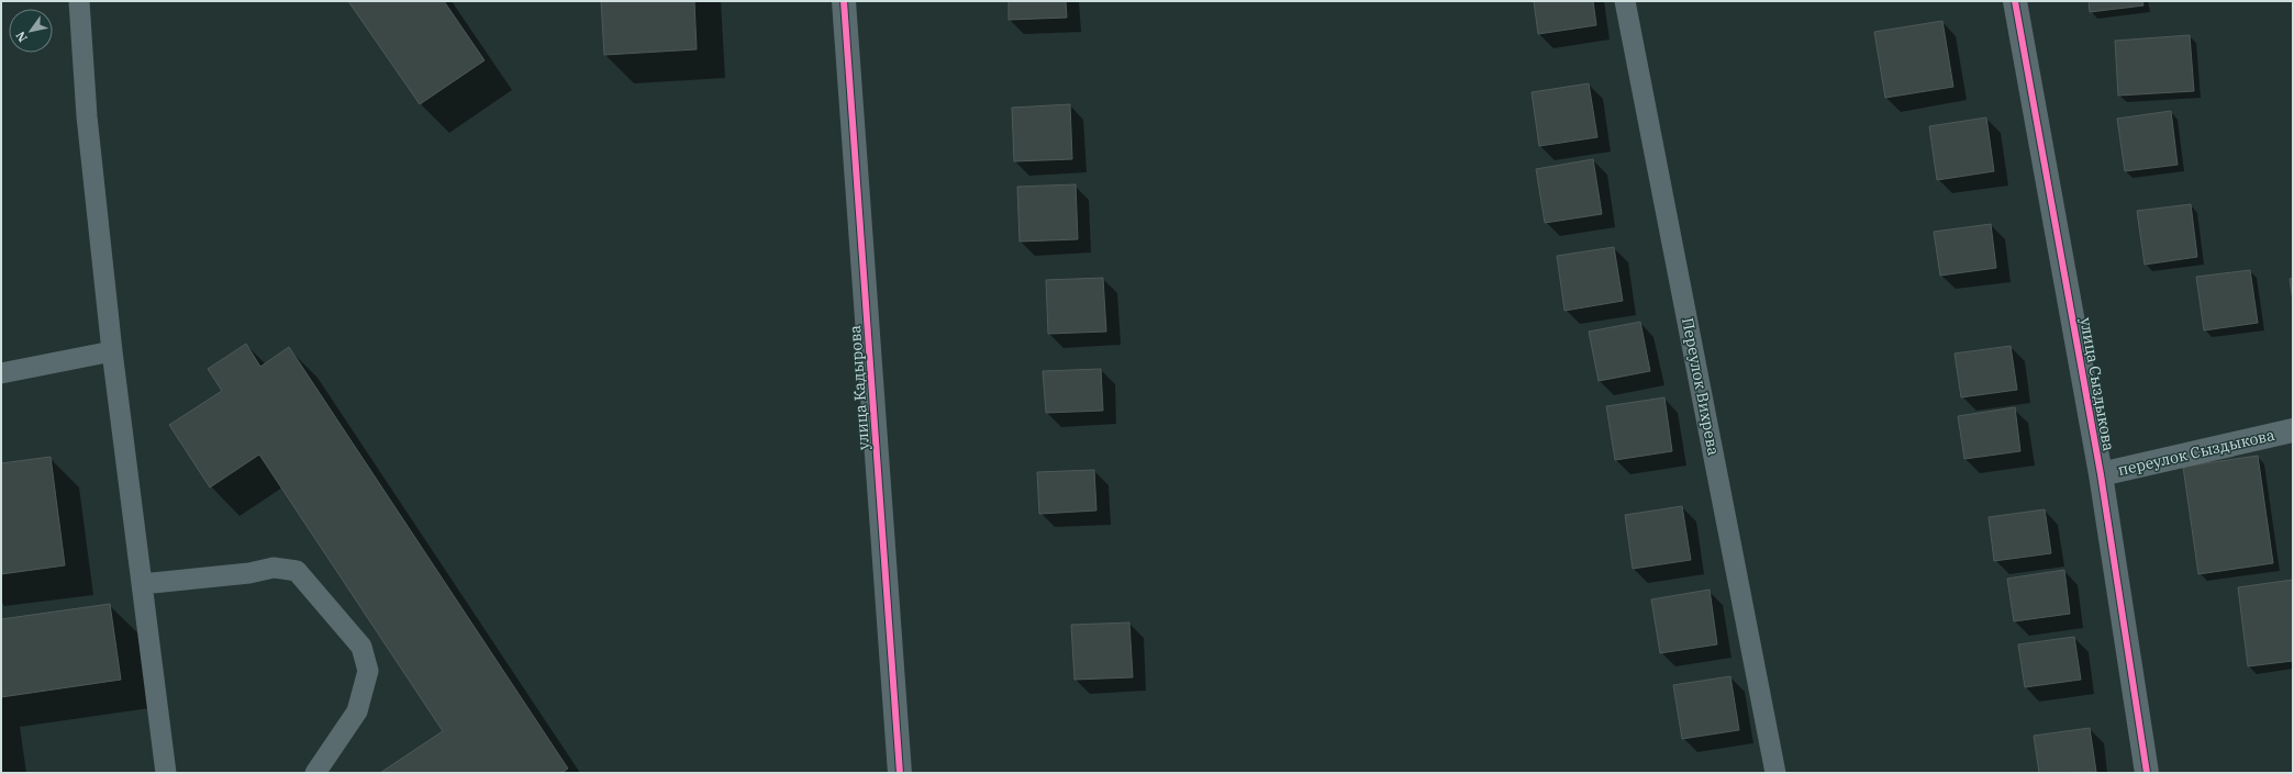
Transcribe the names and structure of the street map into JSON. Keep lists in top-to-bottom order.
{
  "streets": {
    "street": ["улица Сыздыкова", "улица Кадырова", "переулок Сыздыкова"],
    "lane": ["Переулок Вихрева"]
  },
  "crossings": [
    ["улица Сыздыкова", "переулок Сыздыкова"]
  ],
  "north": "bottom left"
}
